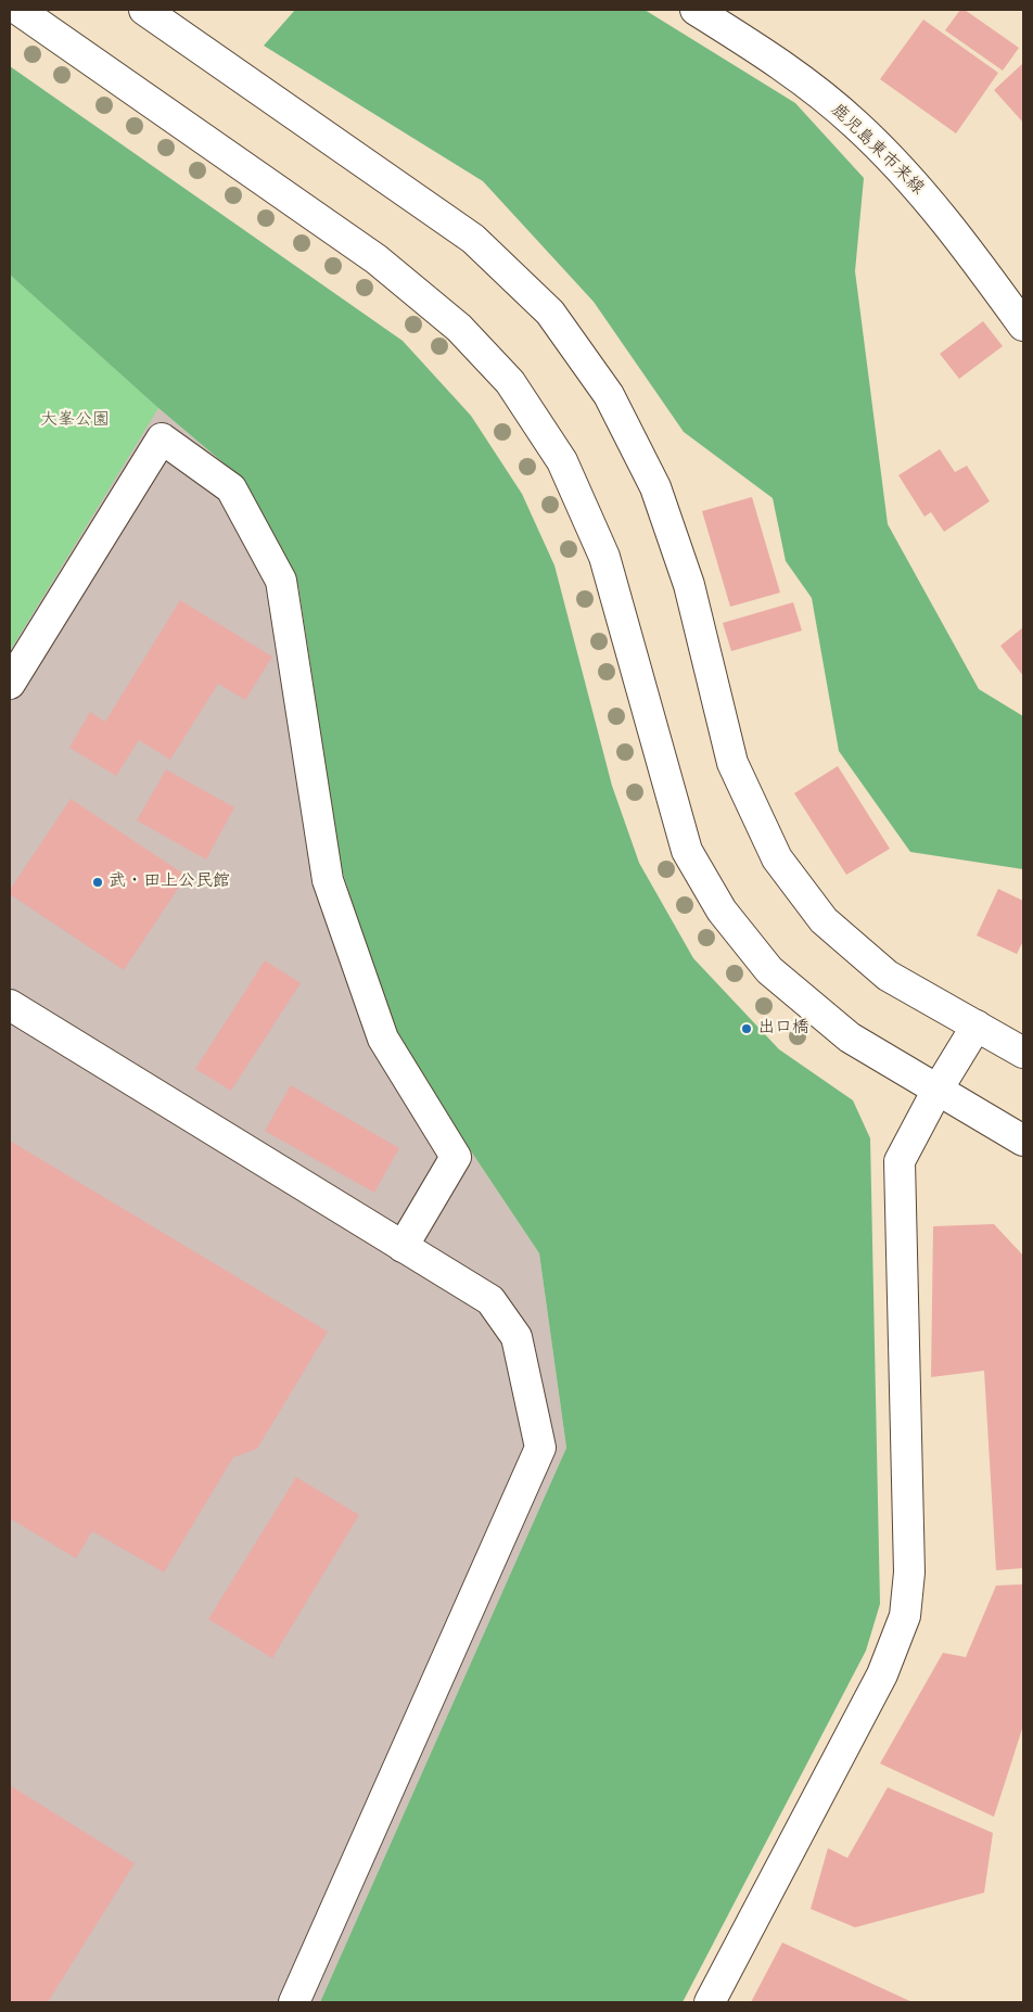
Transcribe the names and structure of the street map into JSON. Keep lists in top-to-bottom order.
{
  "streets": {
    "street": ["鹿児島東市来線"]
  },
  "parks": ["大峯公園"],
  "places": ["武・田上公民館", "出口橋"]
}
